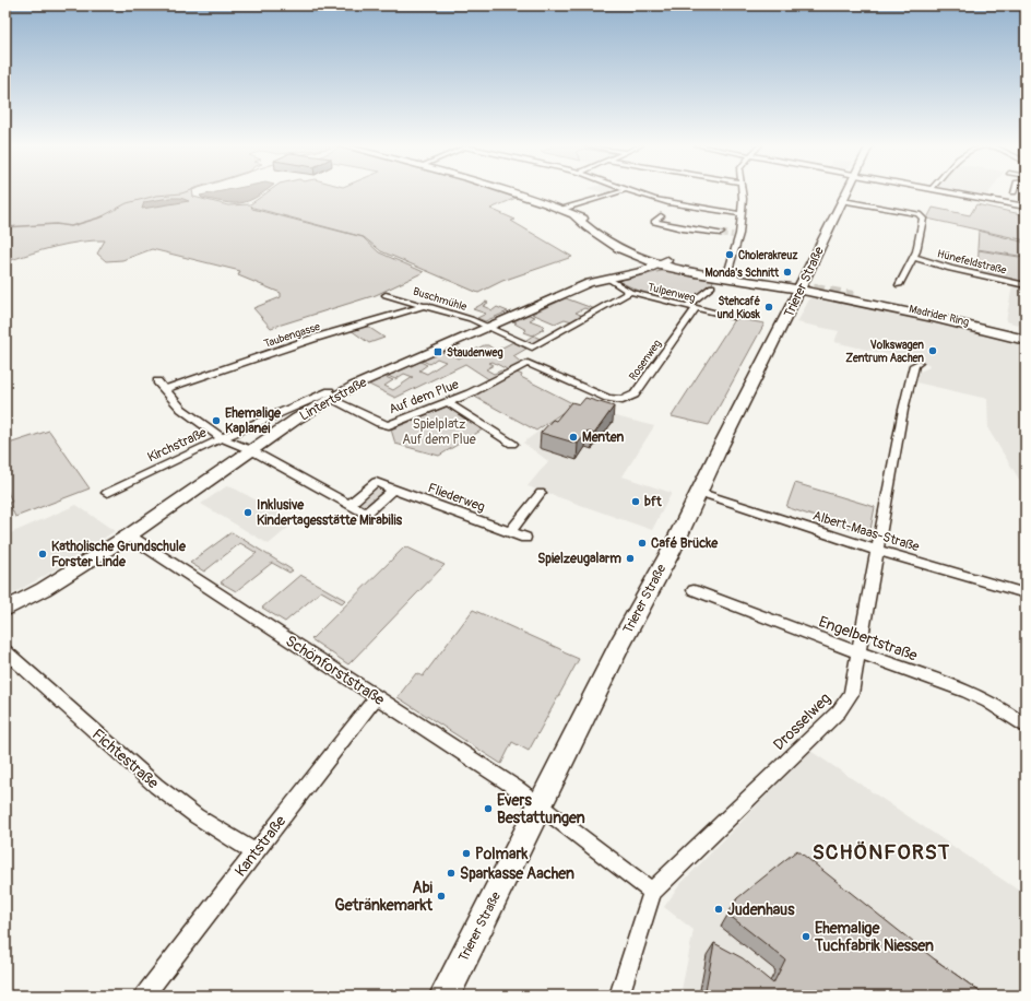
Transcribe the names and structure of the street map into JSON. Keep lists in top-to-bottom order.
{
  "streets": {
    "main road": ["Trierer Straße", "Madrider Ring", "Lintertstraße"],
    "street": [
      "Hünefeldstraße",
      "Tulpenweg",
      "Buschmühle",
      "Taubengasse",
      "Rosenweg",
      "Auf dem Plue",
      "Kirchstraße",
      "Fliederweg",
      "Albert-Maas-Straße",
      "Engelbertstraße",
      "Schönforststraße",
      "Drosselweg",
      "Fichtestraße",
      "Kantstraße"
    ]
  },
  "crossings": [
    ["Trierer Straße", "Albert-Maas-Straße"],
    ["Trierer Straße", "Schönforststraße"],
    ["Tulpenweg", "Rosenweg"],
    ["Tulpenweg", "Lintertstraße"],
    ["Buschmühle", "Taubengasse"],
    ["Buschmühle", "Lintertstraße"],
    ["Rosenweg", "Auf dem Plue"],
    ["Auf dem Plue", "Lintertstraße"],
    ["Auf dem Plue", "Kirchstraße"],
    ["Lintertstraße", "Kirchstraße"],
    ["Lintertstraße", "Schönforststraße"],
    ["Albert-Maas-Straße", "Drosselweg"],
    ["Engelbertstraße", "Drosselweg"],
    ["Schönforststraße", "Kantstraße"],
    ["Fichtestraße", "Kantstraße"]
  ],
  "districts": ["SCHÖNFORST"],
  "parks": ["Spielplatz Auf dem Plue"],
  "places": {
    "other": [
      "Cholerakreuz",
      "Monda's Schnitt",
      "Stehcafé und Kiosk",
      "Volkswagen Zentrum Aachen",
      "Ehemalige Kaplanei",
      "Menten",
      "bft",
      "Inklusive Kindertagesstätte Mirabilis",
      "Café Brücke",
      "Katholische Grundschule Forster Linde",
      "Spielzeugalarm",
      "Evers Bestattungen",
      "Polmark",
      "Sparkasse Aachen",
      "Abi Getränkemarkt",
      "Judenhaus",
      "Ehemalige Tuchfabrik Niessen"
    ],
    "transit": ["Staudenweg"]
  }
}
